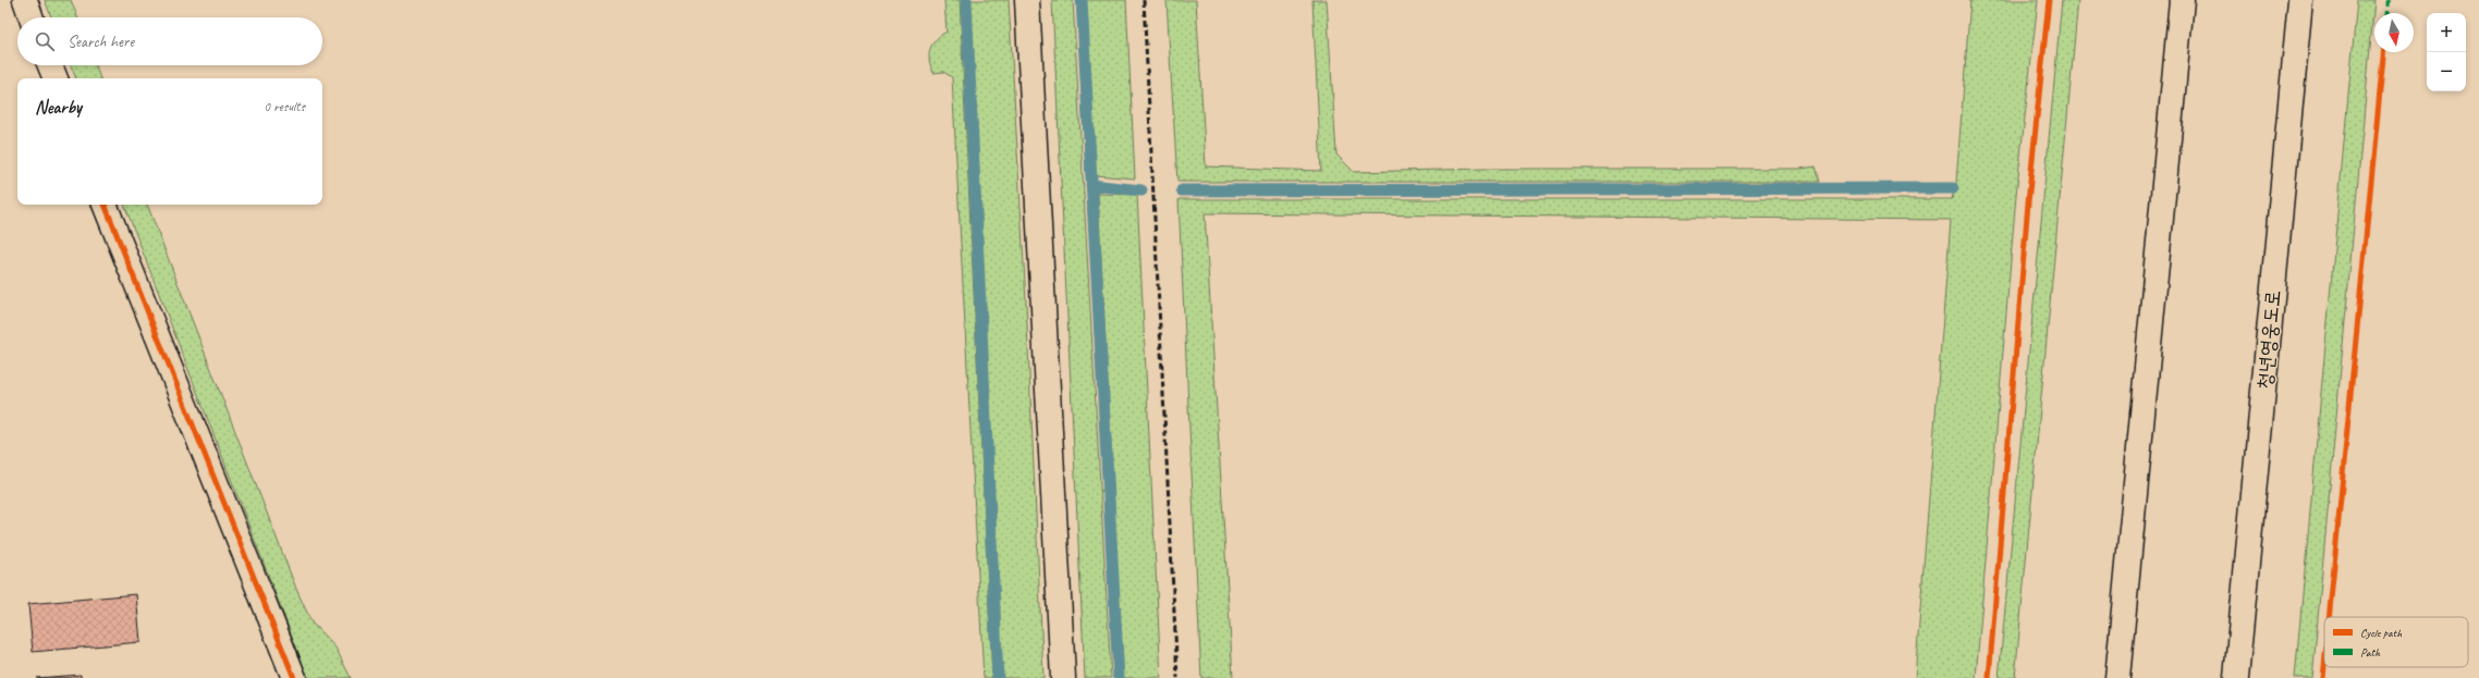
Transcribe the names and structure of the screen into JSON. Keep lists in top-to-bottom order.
{
  "streets": {
    "main road": ["청년영웅도로"]
  },
  "legend": ["Cycle path", "Path"],
  "north": "bottom",
  "page": {
    "map_buttons": ["+", "−"],
    "search": "Search here",
    "heading": ["Nearby", "0 results"]
  }
}
